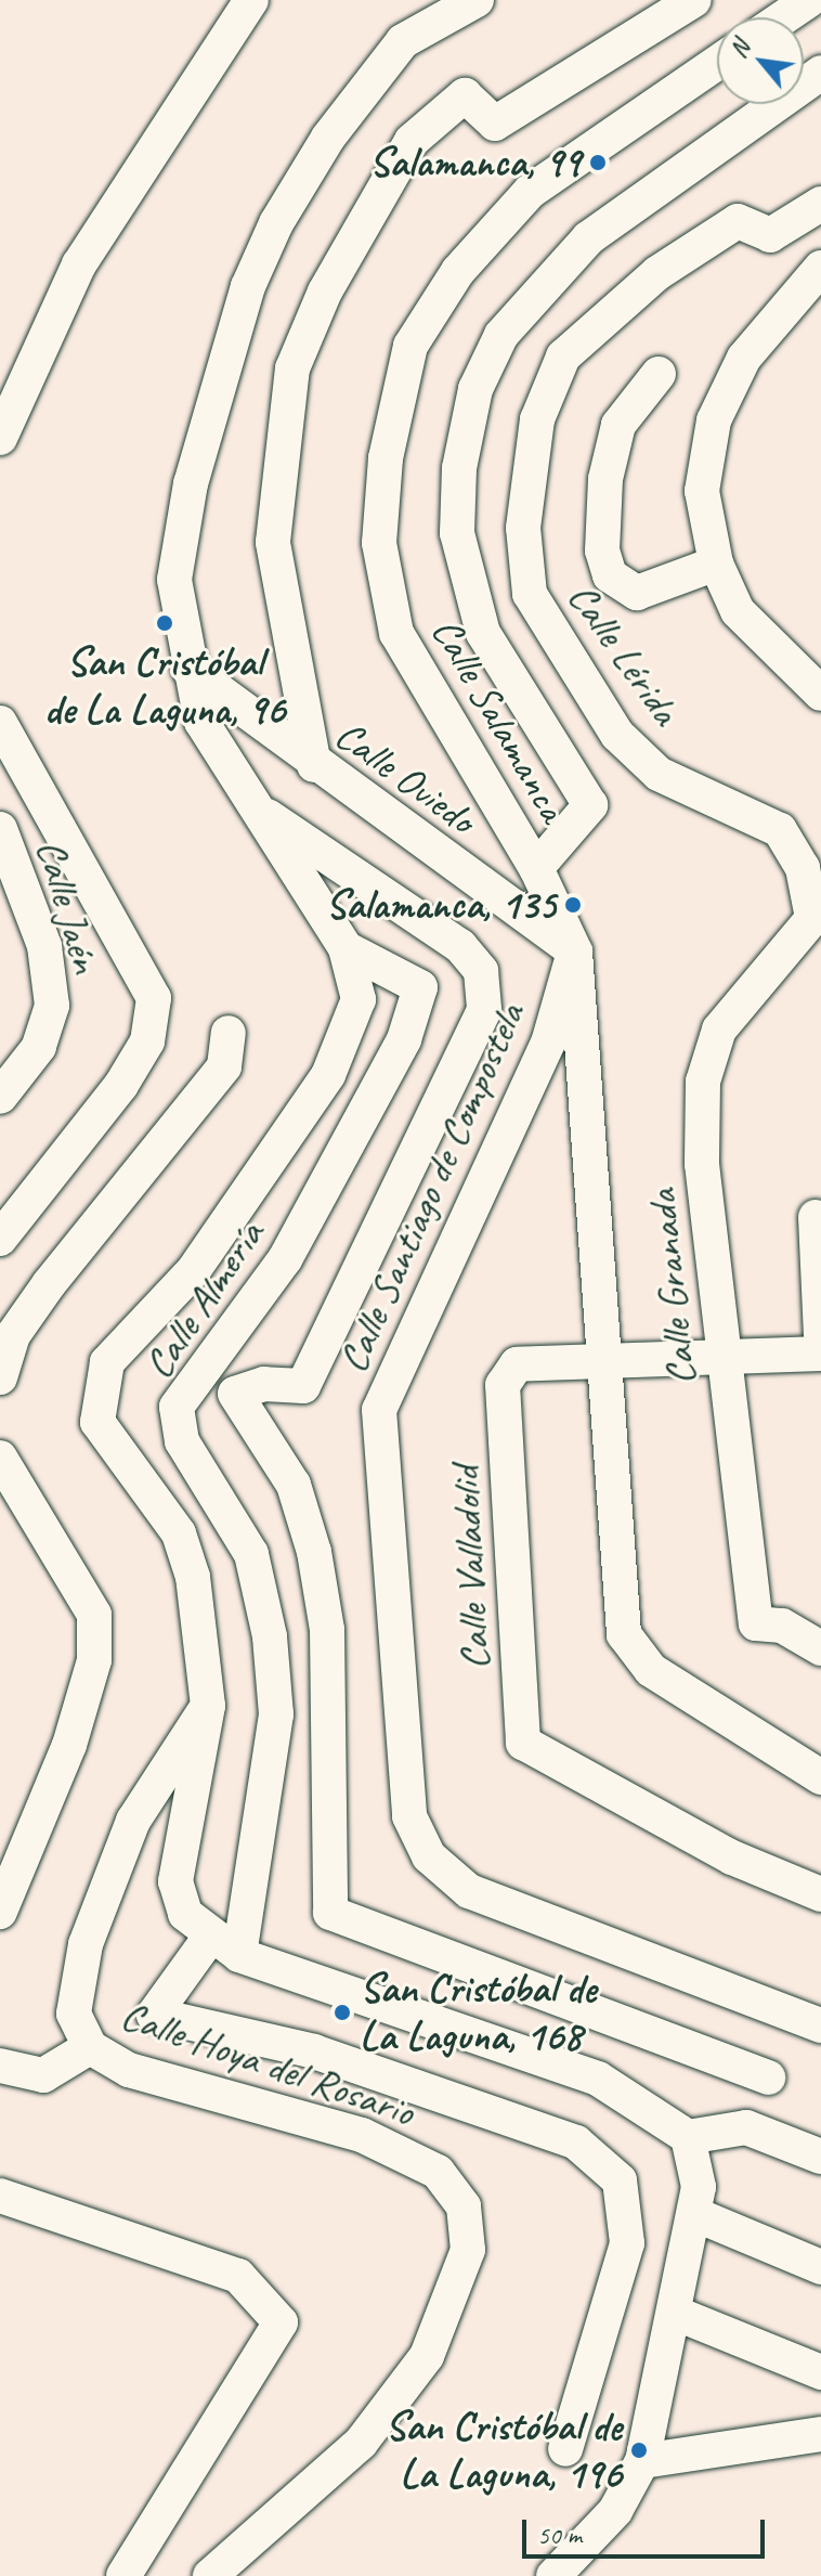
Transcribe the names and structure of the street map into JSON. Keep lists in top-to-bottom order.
{
  "streets": {
    "street": [
      "Calle Lérida",
      "Calle Salamanca",
      "Calle Oviedo",
      "Calle Jaén",
      "Calle Santiago de Compostela",
      "Calle Granada",
      "Calle Almería",
      "Calle Valladolid",
      "Calle Hoya del Rosario"
    ]
  },
  "crossings": [
    ["Calle Lérida", "Calle Granada"],
    ["Calle Salamanca", "Calle Oviedo"],
    ["Calle Salamanca", "Calle Santiago de Compostela"],
    ["Calle Salamanca", "Calle Valladolid"],
    ["Calle Oviedo", "Calle Santiago de Compostela"],
    ["Calle Granada", "Calle Valladolid"]
  ],
  "places": [
    "Salamanca, 99",
    "San Cristóbal de La Laguna, 96",
    "Salamanca, 135",
    "San Cristóbal de La Laguna, 168",
    "San Cristóbal de La Laguna, 196"
  ],
  "scale_bar": "50 m",
  "north": "top left"
}
